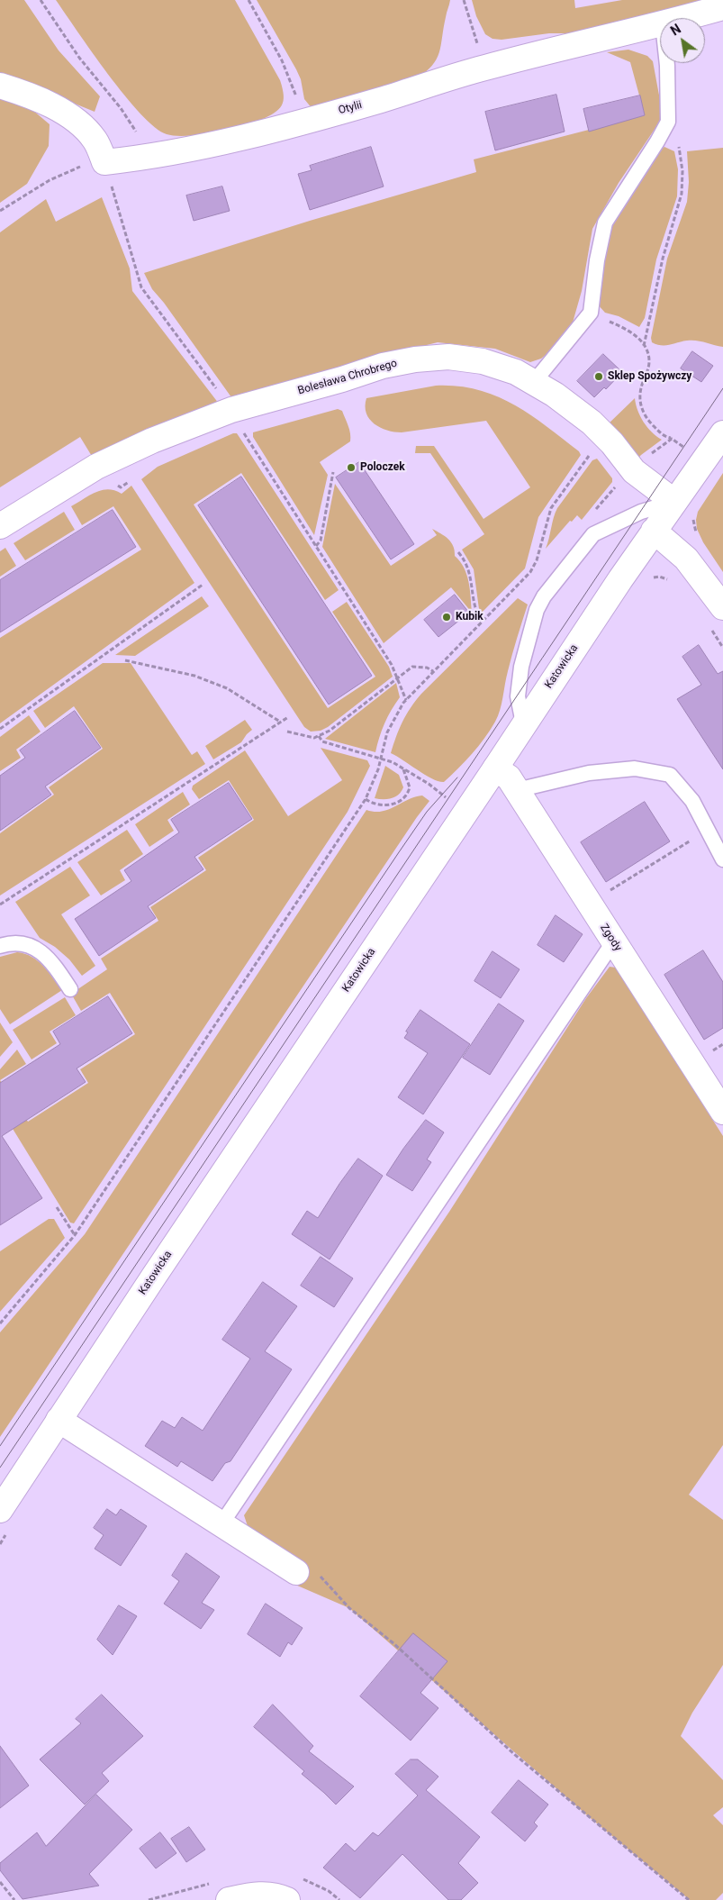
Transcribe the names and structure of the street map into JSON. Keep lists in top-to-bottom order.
{
  "streets": {
    "street": [
      "Otylii",
      "Bolesława Chrobrego",
      "Katowicka",
      "Zgody"
    ]
  },
  "crossings": [
    ["Bolesława Chrobrego", "Katowicka"],
    ["Katowicka", "Zgody"]
  ],
  "places": ["Sklep Spożywczy", "Poloczek", "Kubik"],
  "north": "top left"
}
